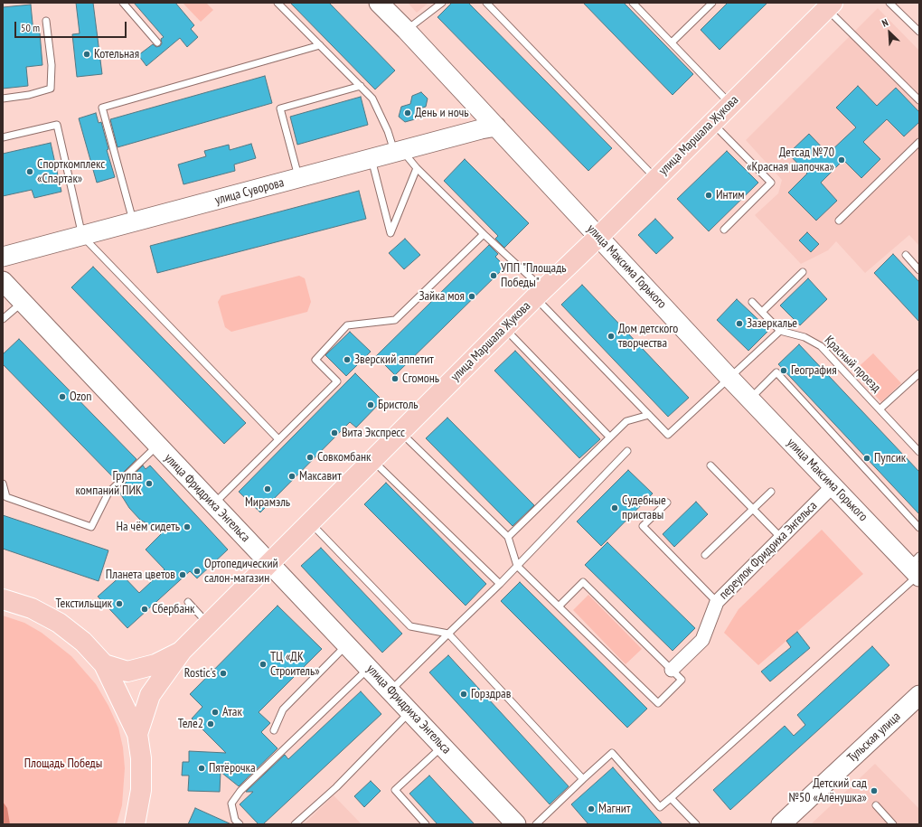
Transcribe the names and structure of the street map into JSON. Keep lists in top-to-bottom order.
{
  "streets": {
    "main road": ["улица Маршала Жукова"],
    "street": [
      "улица Суворова",
      "улица Максима Горького",
      "улица Фридриха Энгельса",
      "переулок Фридриха Энгельса",
      "Тульская улица"
    ],
    "lane": ["Красный проезд"]
  },
  "crossings": [
    ["улица Маршала Жукова", "улица Максима Горького"],
    ["улица Маршала Жукова", "улица Фридриха Энгельса"],
    ["улица Суворова", "улица Максима Горького"],
    ["улица Максима Горького", "переулок Фридриха Энгельса"]
  ],
  "parks": ["Площадь Победы"],
  "places": [
    "Котельная",
    "День и ночь",
    "Детсад №70 «Красная шапочка»",
    "Спорткомплекс «Спартак»",
    "Интим",
    "УПП \"Площадь Победы\"",
    "Зайка моя",
    "Зазеркалье",
    "Дом детского творчества",
    "Зверский аппетит",
    "География",
    "Сгомонь",
    "Ozon",
    "Бристоль",
    "Вита Экспресс",
    "Совкомбанк",
    "Пупсик",
    "Максавит",
    "Группа компаний ПИК",
    "Мирамэль",
    "Судебные приставы",
    "На чём сидеть",
    "Ортопедический салон-магазин",
    "Планета цветов",
    "Текстильщик",
    "Сбербанк",
    "ТЦ «ДК Строитель»",
    "Rostic's",
    "Горздрав",
    "Атак",
    "Теле2",
    "Пятёрочка",
    "Детский сад №50 «Алёнушка»",
    "Магнит"
  ],
  "scale_bar": "50 m",
  "north": "top left"
}
